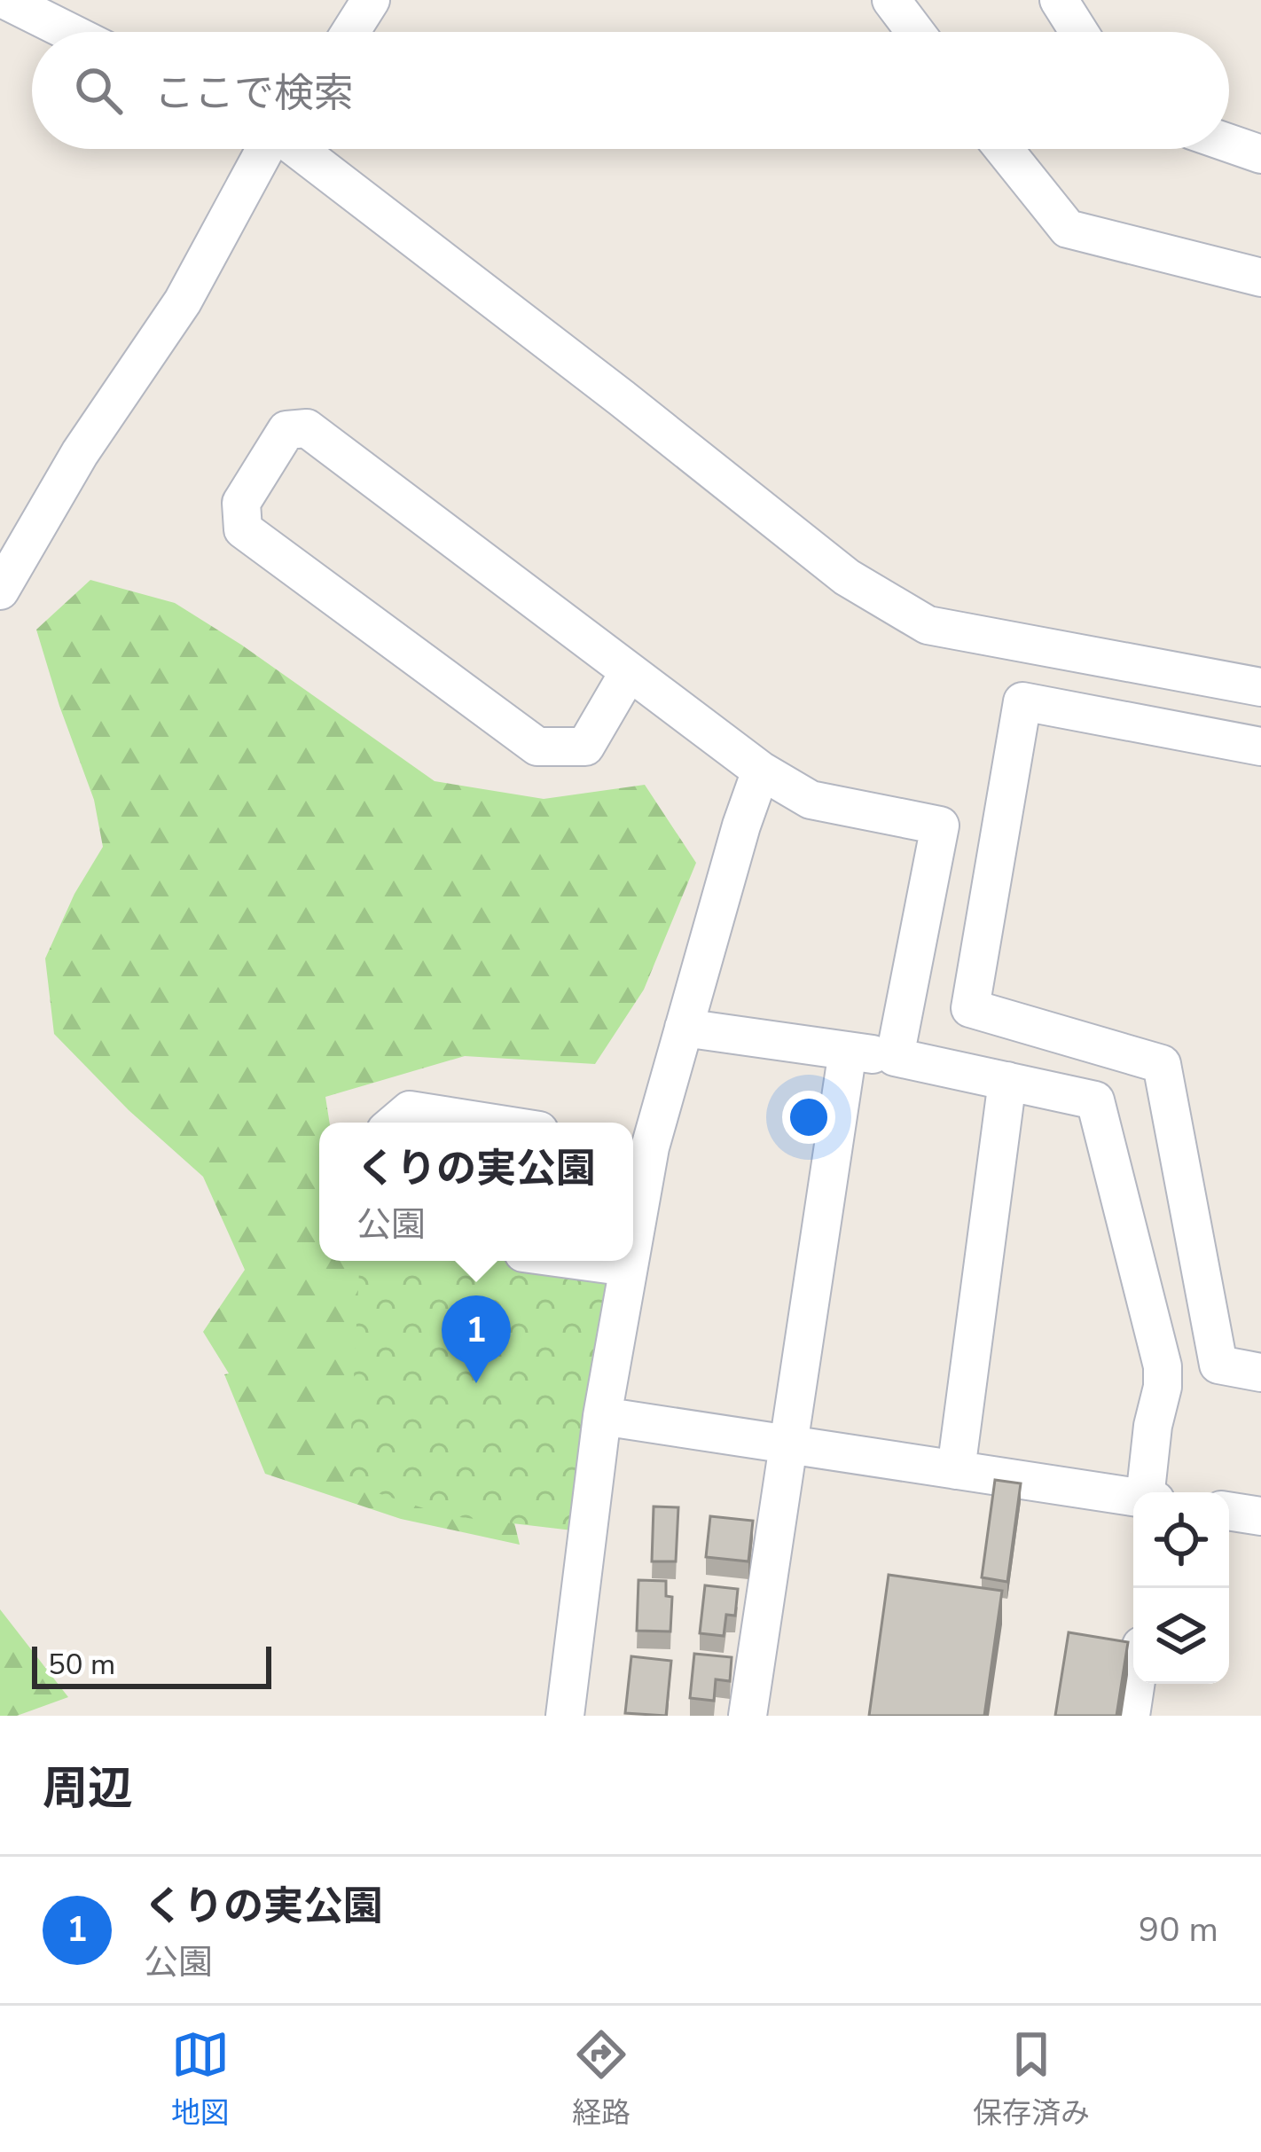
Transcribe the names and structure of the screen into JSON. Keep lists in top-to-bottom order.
{
  "scale_bar": "50 m",
  "page": {
    "search": "ここで検索",
    "popup": ["くりの実公園", "公園"],
    "pins": "1",
    "scale": "50 m",
    "heading": "周辺",
    "list": [
      {
        "mark": "1",
        "name": "くりの実公園",
        "note": "公園",
        "value": "90 m"
      }
    ],
    "nav": ["地図", "経路", "保存済み"]
  }
}
